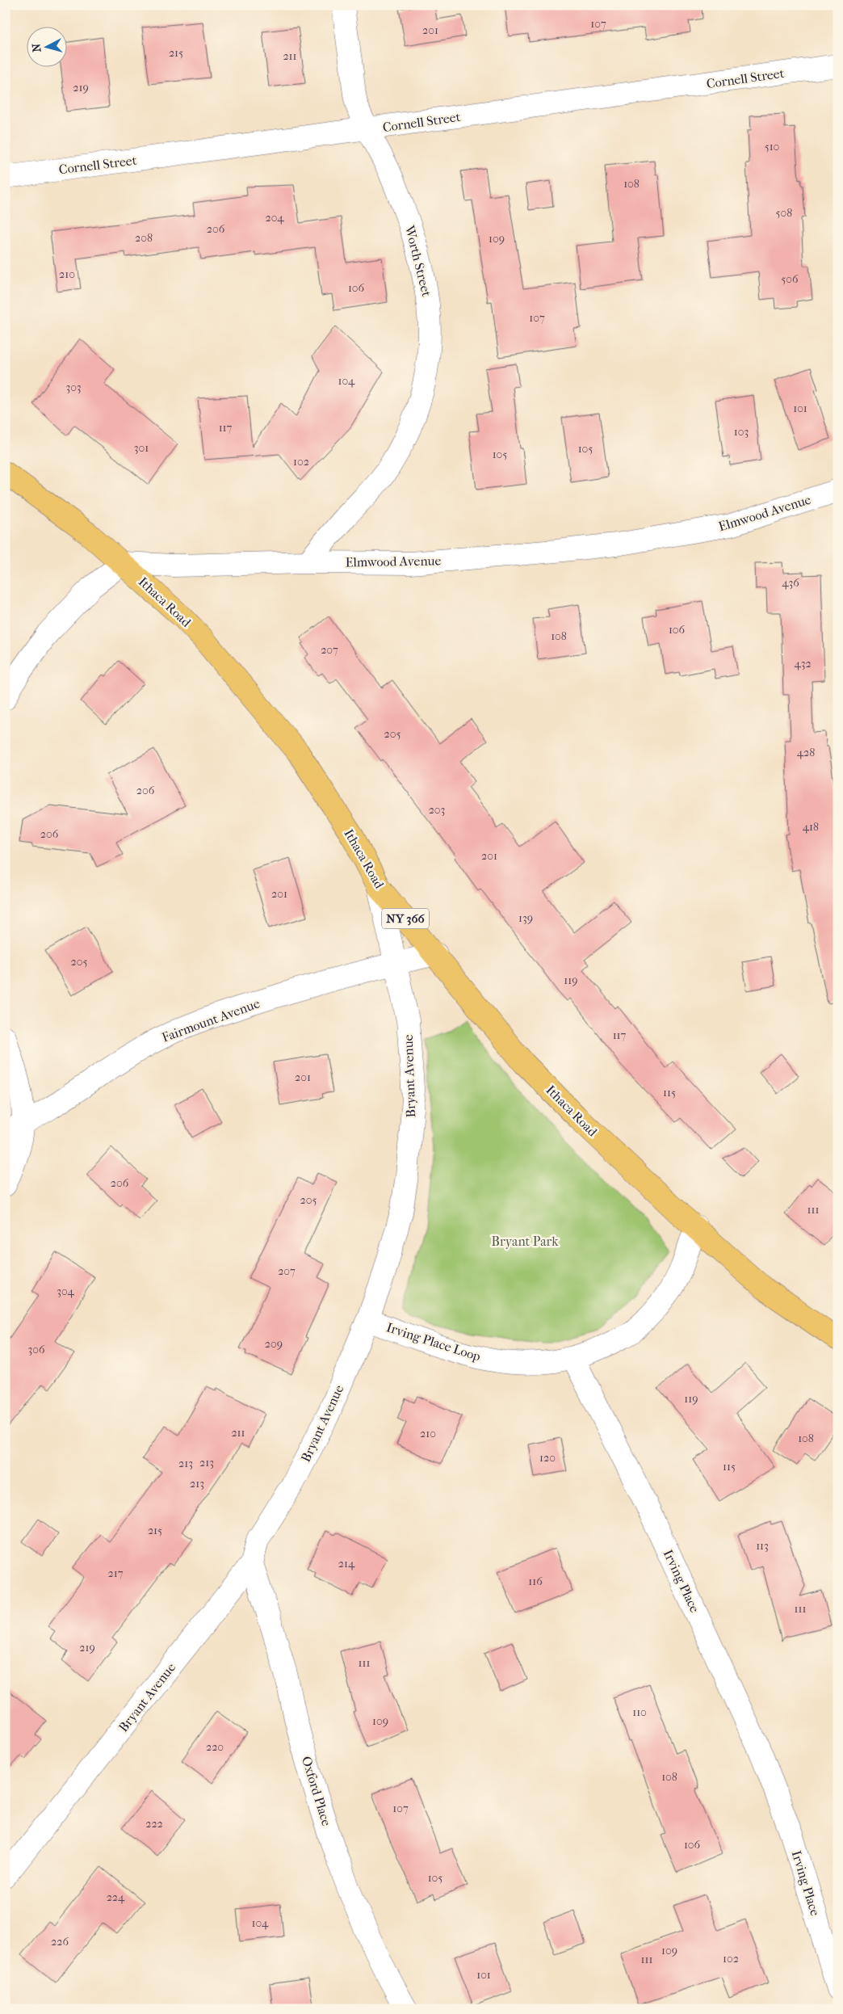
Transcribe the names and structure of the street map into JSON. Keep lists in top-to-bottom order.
{
  "streets": {
    "main road": ["Ithaca Road", "NY 366"],
    "street": [
      "Cornell Street",
      "Worth Street",
      "Elmwood Avenue",
      "Fairmount Avenue",
      "Bryant Avenue",
      "Irving Place Loop",
      "Irving Place",
      "Oxford Place"
    ]
  },
  "crossings": [
    ["Cornell Street", "Worth Street"],
    ["Worth Street", "Elmwood Avenue"],
    ["Elmwood Avenue", "Ithaca Road"],
    ["Ithaca Road", "Fairmount Avenue"],
    ["Ithaca Road", "Bryant Avenue"],
    ["Fairmount Avenue", "Bryant Avenue"],
    ["Bryant Avenue", "Irving Place Loop"],
    ["Bryant Avenue", "Oxford Place"],
    ["Irving Place Loop", "Irving Place"]
  ],
  "parks": ["Bryant Park"],
  "house_numbers": [
    "107",
    "201",
    "215",
    "211",
    "219",
    "510",
    "108",
    "508",
    "204",
    "206",
    "208",
    "109",
    "210",
    "506",
    "106",
    "107",
    "104",
    "303",
    "101",
    "117",
    "103",
    "301",
    "105",
    "105",
    "102",
    "436",
    "106",
    "108",
    "207",
    "432",
    "205",
    "428",
    "206",
    "203",
    "418",
    "206",
    "201",
    "201",
    "139",
    "205",
    "119",
    "117",
    "201",
    "115",
    "206",
    "205",
    "111",
    "207",
    "304",
    "209",
    "306",
    "119",
    "211",
    "210",
    "108",
    "120",
    "213",
    "213",
    "115",
    "213",
    "215",
    "113",
    "214",
    "217",
    "116",
    "111",
    "219",
    "111",
    "110",
    "109",
    "220",
    "108",
    "107",
    "222",
    "106",
    "105",
    "224",
    "104",
    "226",
    "109",
    "102",
    "111",
    "101"
  ],
  "north": "left"
}
